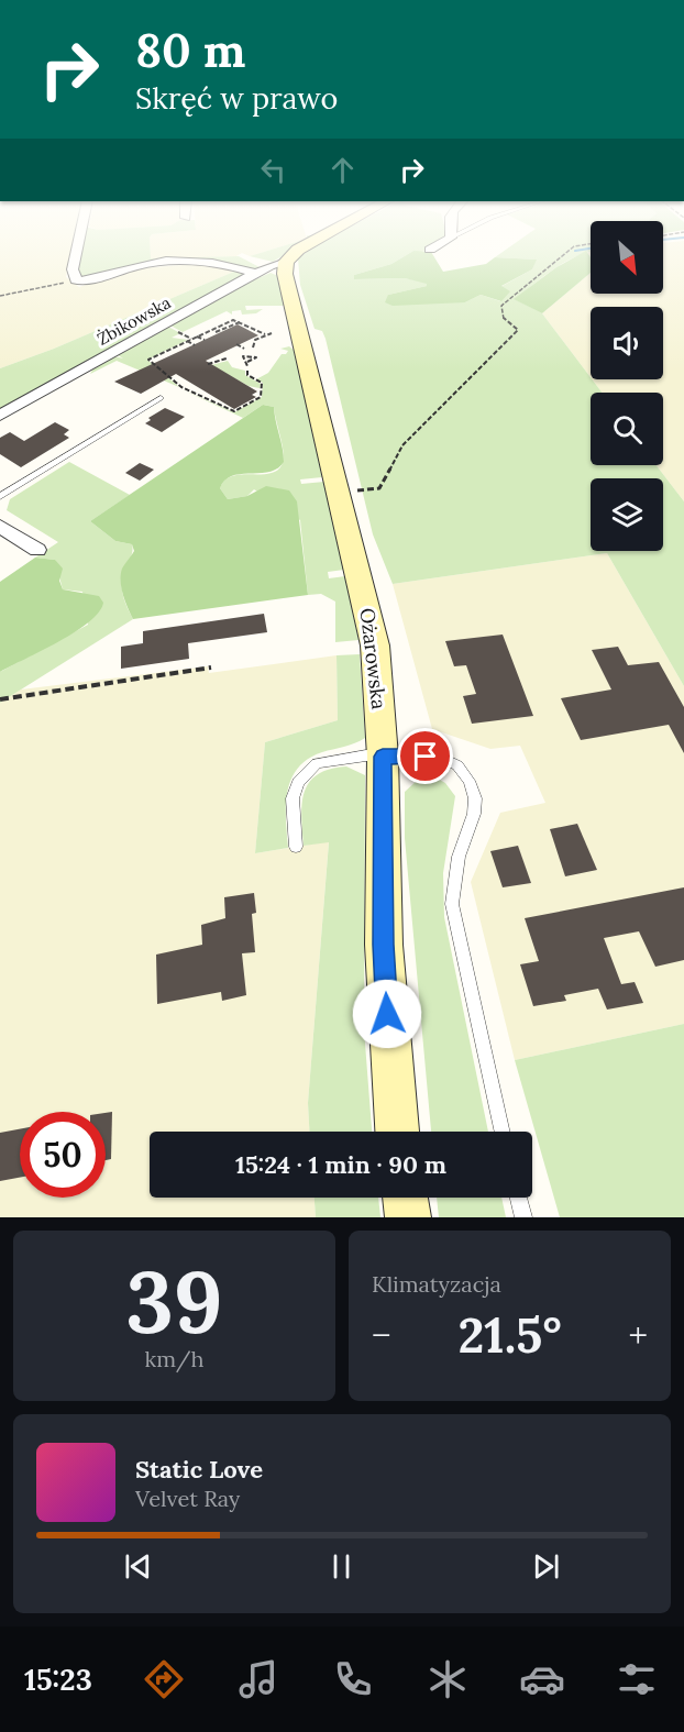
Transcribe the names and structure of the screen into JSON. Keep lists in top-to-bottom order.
{
  "streets": {
    "main road": ["Żbikowska", "Ożarowska"]
  },
  "crossings": [
    ["Żbikowska", "Ożarowska"]
  ],
  "north": "bottom right",
  "page": {
    "turn": ["80 m", "Skręć w prawo"],
    "limit": "50",
    "trip": "15:24 · 1 min · 90 m",
    "tile": [
      ["39", "km/h"],
      "Klimatyzacja"
    ],
    "heat": ["−", "21.5°", "+"],
    "song": ["Static Love", "Velvet Ray"],
    "tabs": "15:23"
  }
}
